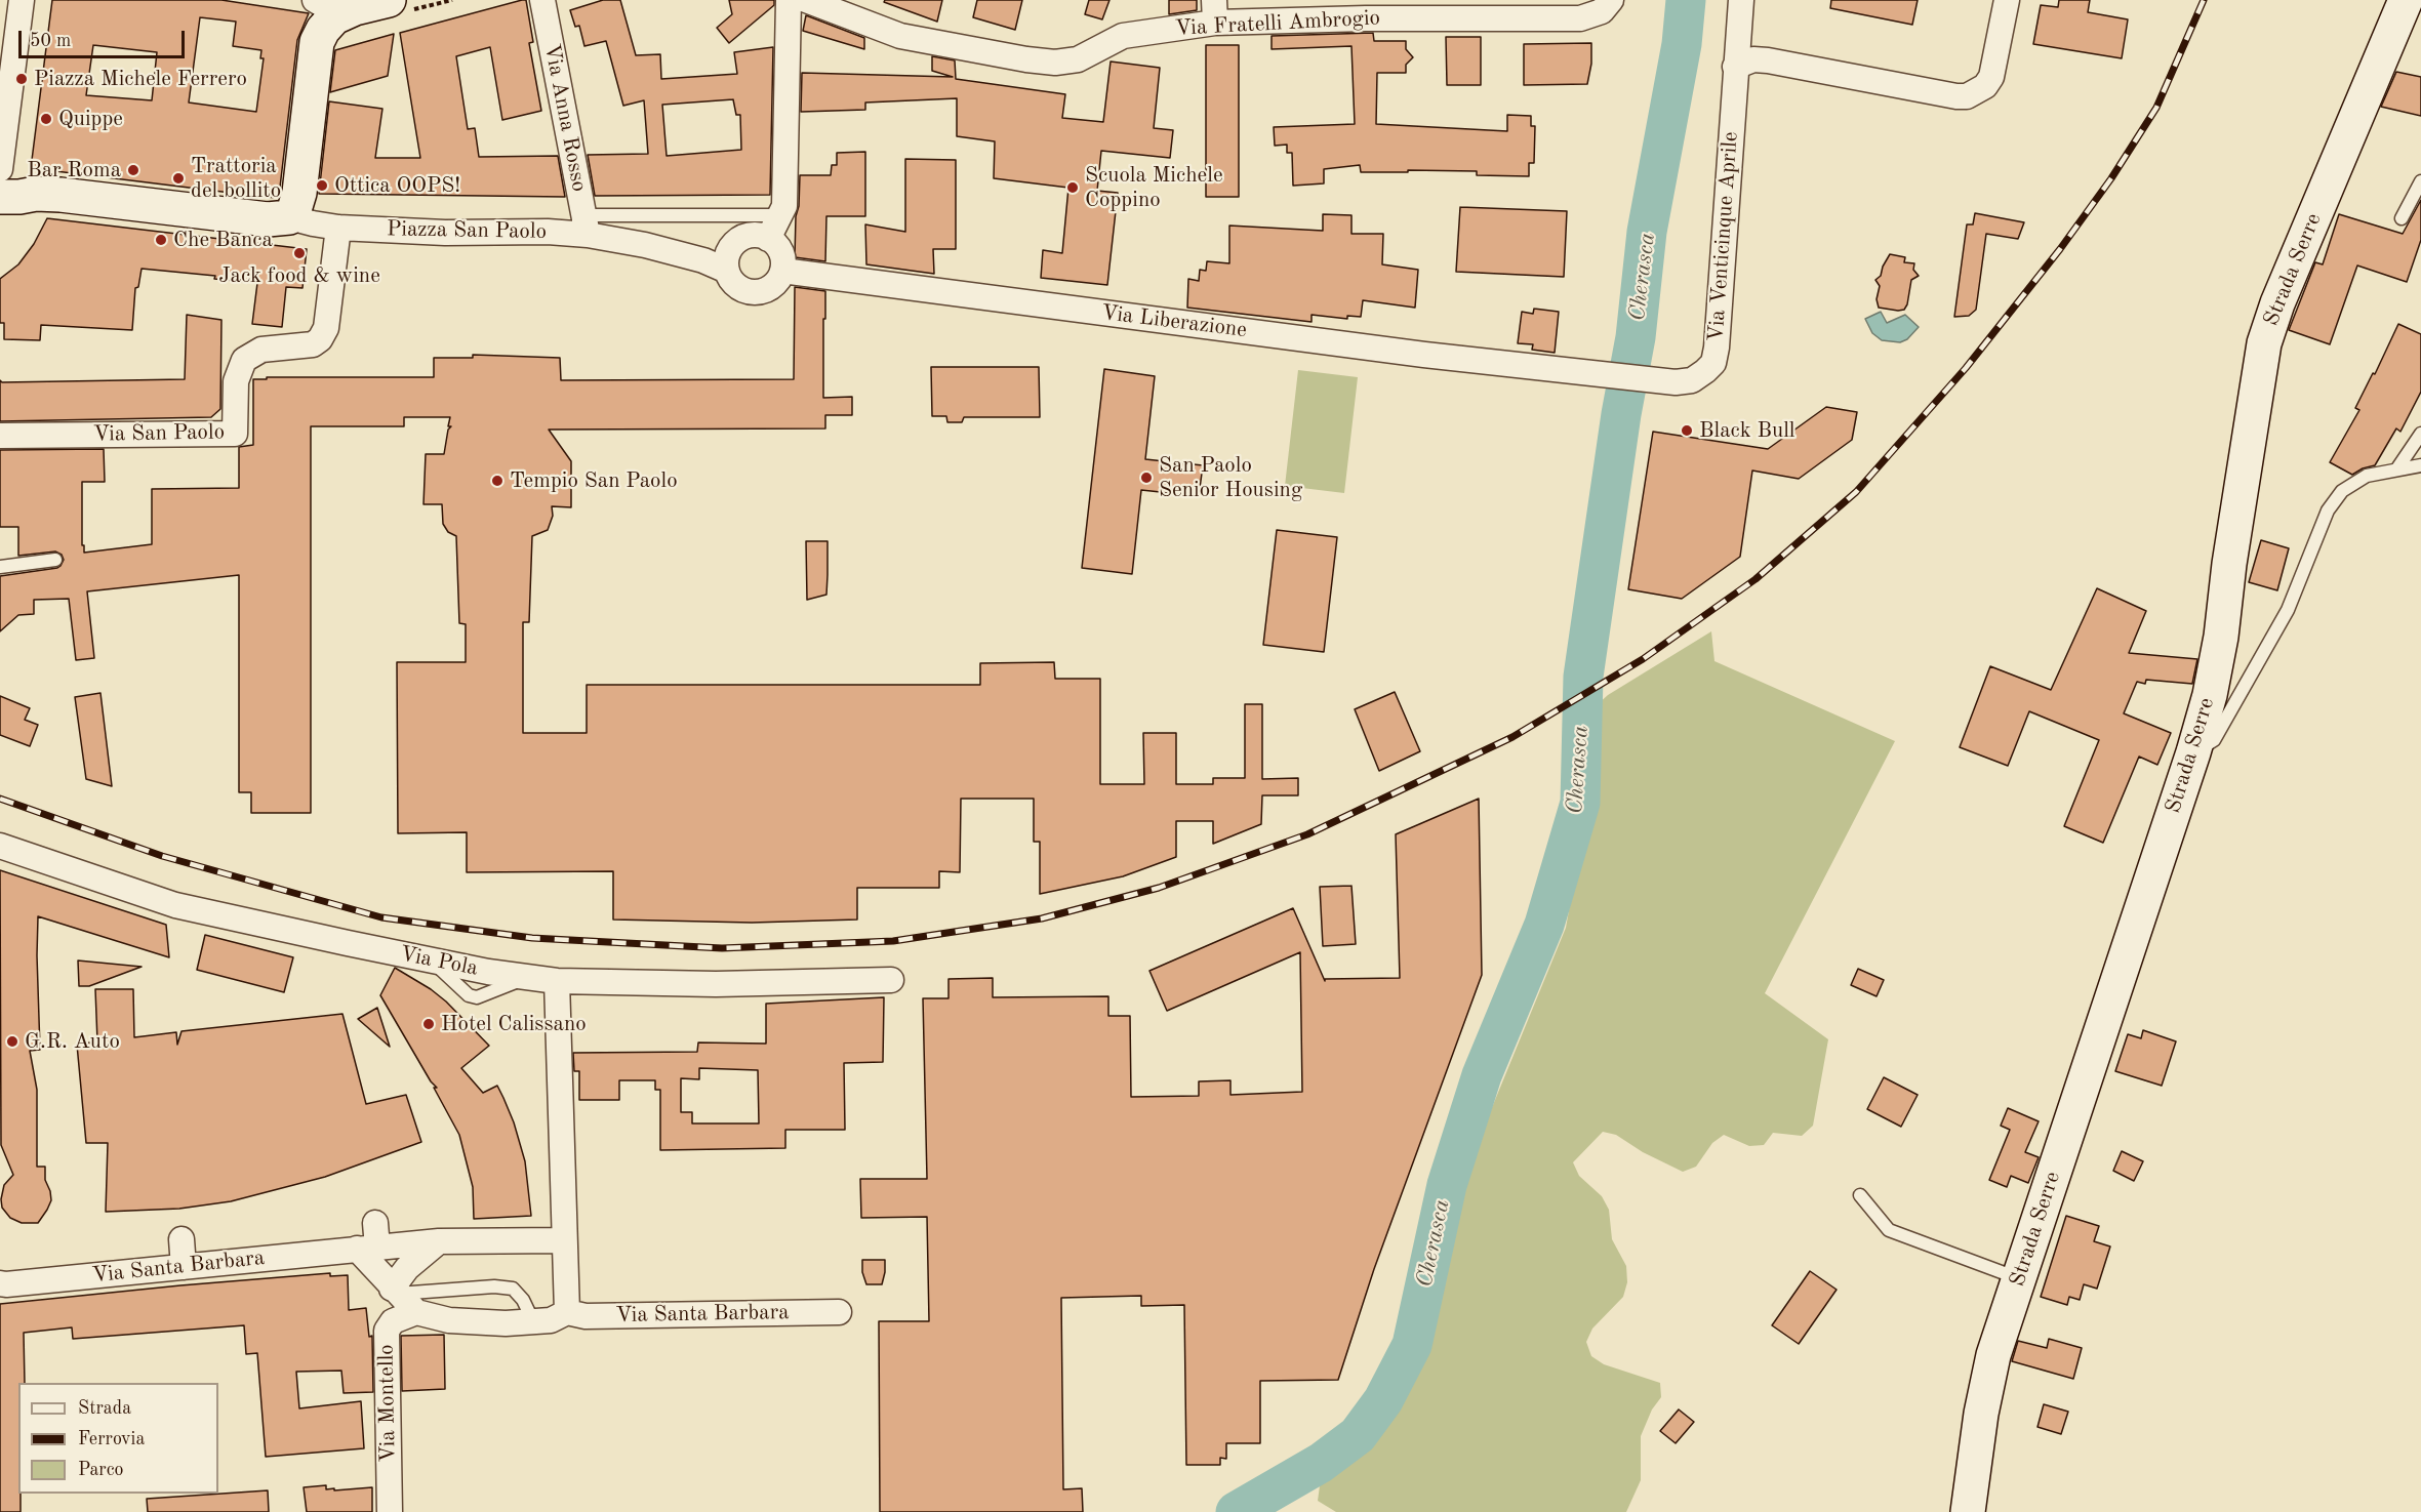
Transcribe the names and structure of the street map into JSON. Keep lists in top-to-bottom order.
{
  "streets": {
    "main road": ["Strada Serre"],
    "street": [
      "Via Fratelli Ambrogio",
      "Via Anna Rosso",
      "Piazza San Paolo",
      "Via Venticinque Aprile",
      "Via Liberazione",
      "Via San Paolo",
      "Via Pola",
      "Via Santa Barbara",
      "Via Montello"
    ]
  },
  "crossings": [
    ["Via Anna Rosso", "Piazza San Paolo"],
    ["Piazza San Paolo", "Via Liberazione"],
    ["Piazza San Paolo", "Via San Paolo"],
    ["Via Venticinque Aprile", "Via Liberazione"],
    ["Via Santa Barbara", "Via Montello"]
  ],
  "water": ["Cherasca"],
  "places": [
    "Piazza Michele Ferrero",
    "Quippe",
    "Bar Roma",
    "Trattoria del bollito",
    "Ottica OOPS!",
    "Scuola Michele Coppino",
    "Che Banca",
    "Jack food & wine",
    "Black Bull",
    "San Paolo Senior Housing",
    "Tempio San Paolo",
    "Hotel Calissano",
    "G.R. Auto"
  ],
  "legend": ["Strada", "Ferrovia", "Parco"],
  "scale_bar": "50 m"
}
